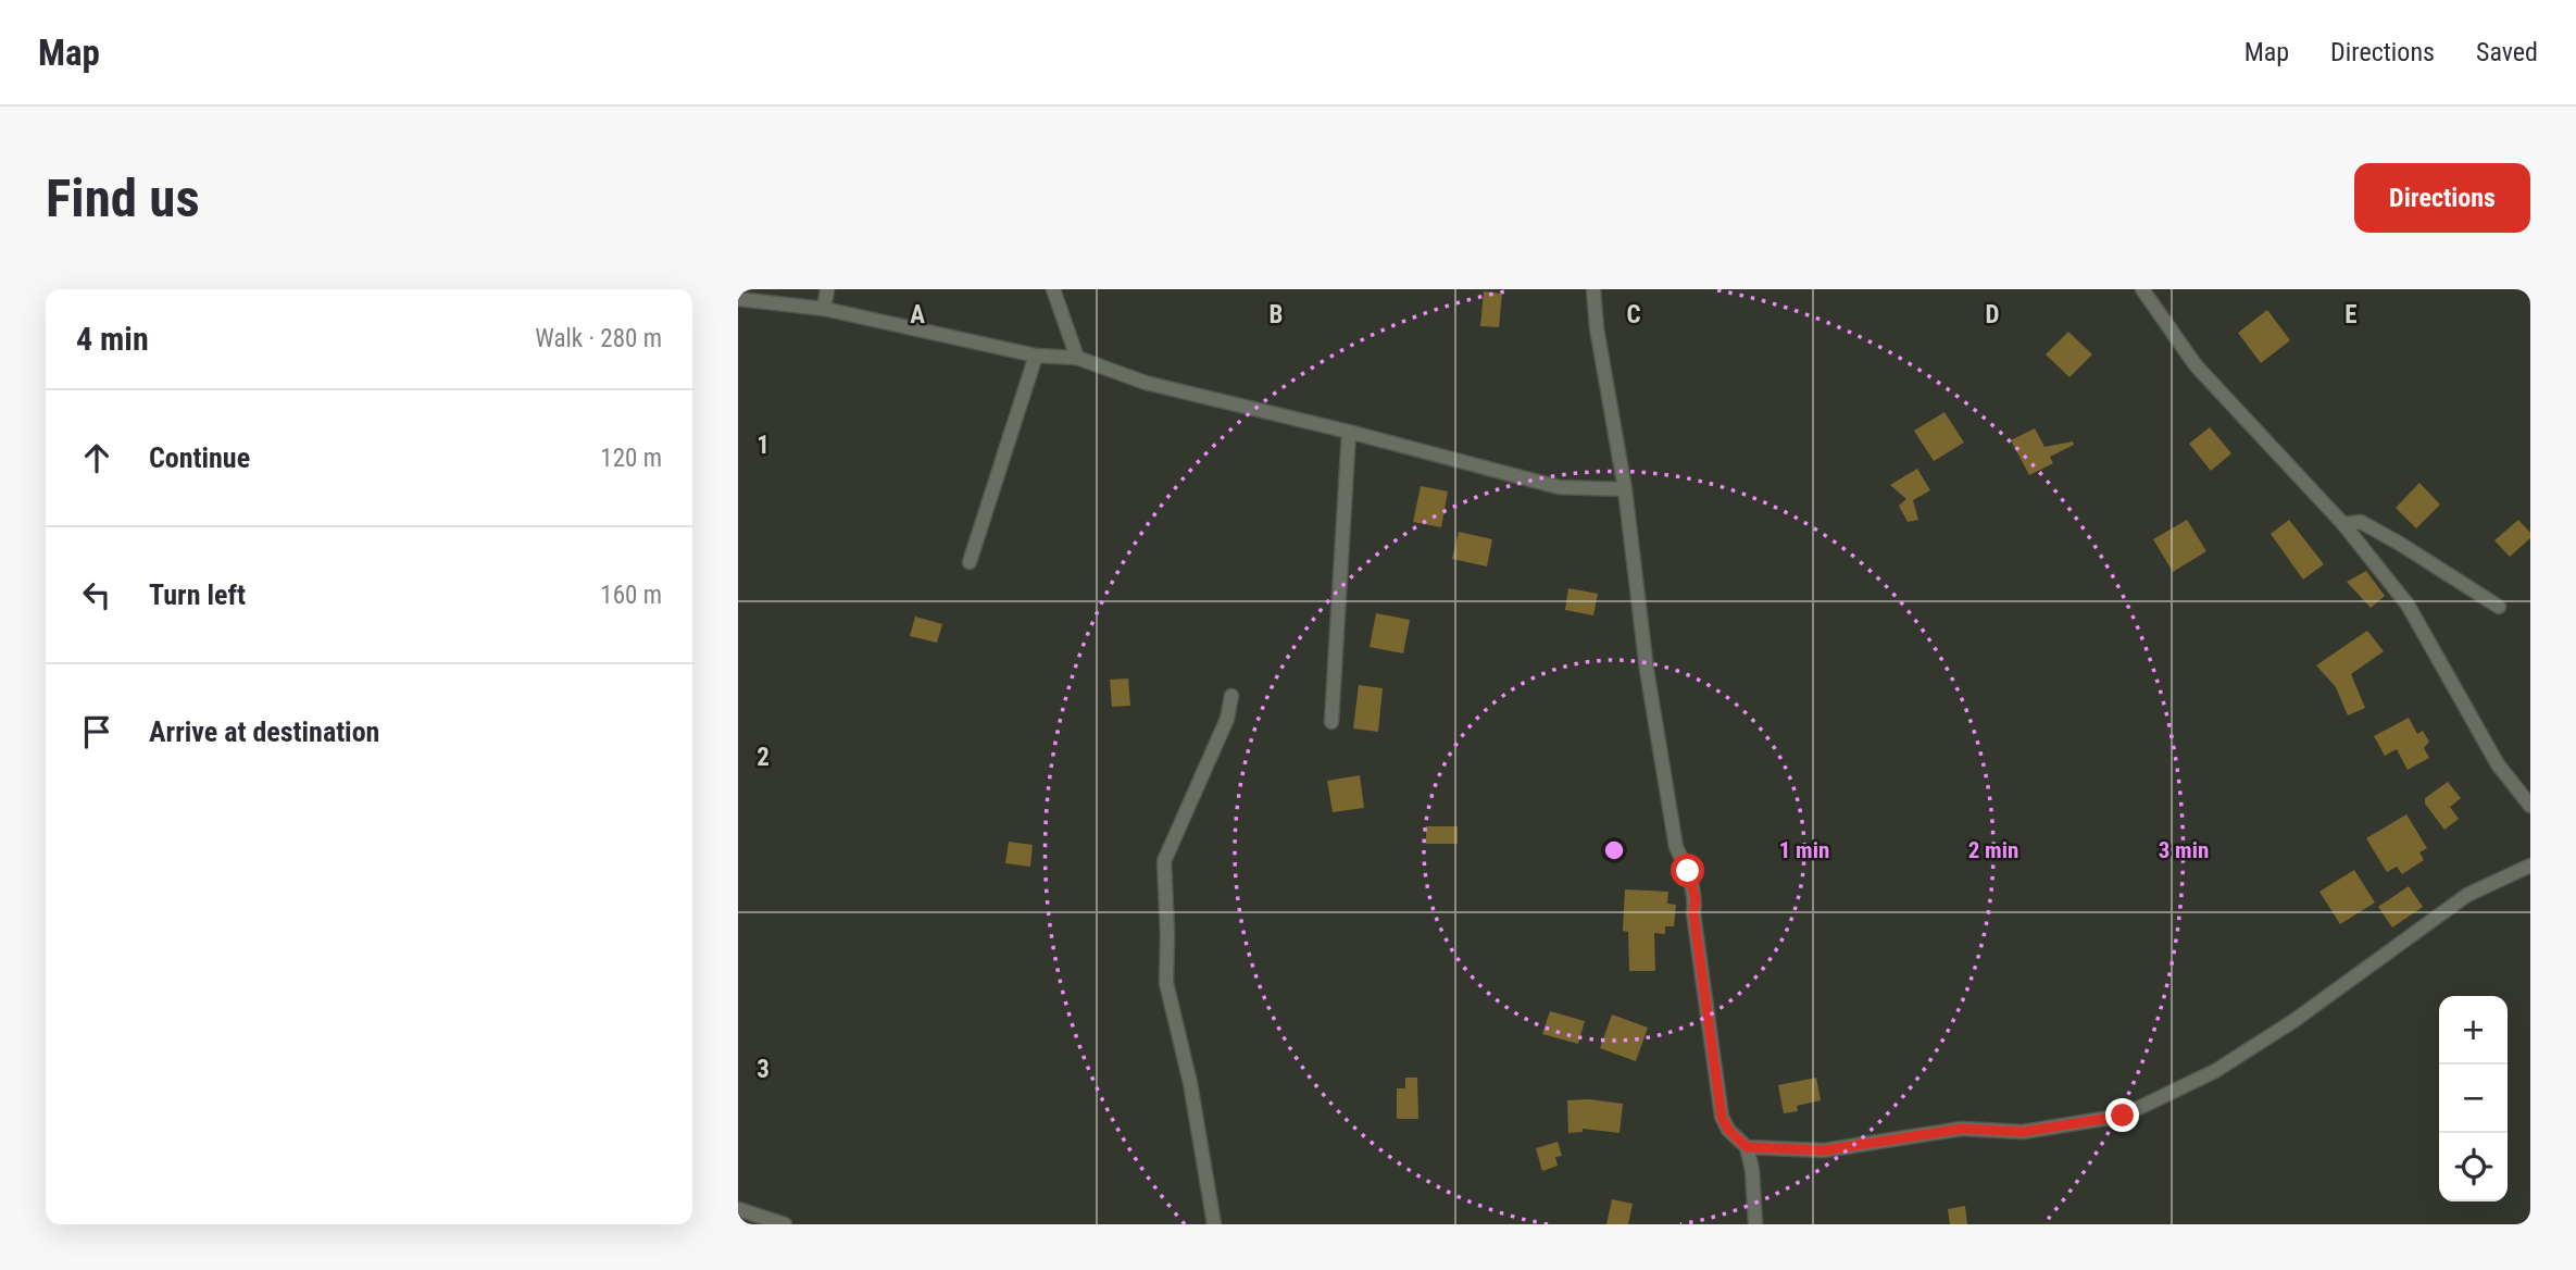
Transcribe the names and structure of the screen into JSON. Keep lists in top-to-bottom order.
{
  "page": {
    "header": "Map",
    "nav": ["Map", "Directions", "Saved"],
    "buttons": "Directions",
    "title": "Find us",
    "heading": ["4 min", "Walk · 280 m"],
    "list": [
      ["Continue", "120 m"],
      ["Turn left", "160 m"],
      "Arrive at destination"
    ],
    "map_buttons": ["+", "−"]
  },
  "grid": {
    "columns": [
      "A",
      "B",
      "C",
      "D",
      "E"
    ],
    "rows": ["1", "2", "3"]
  },
  "rings": ["1 min", "2 min", "3 min"]
}
